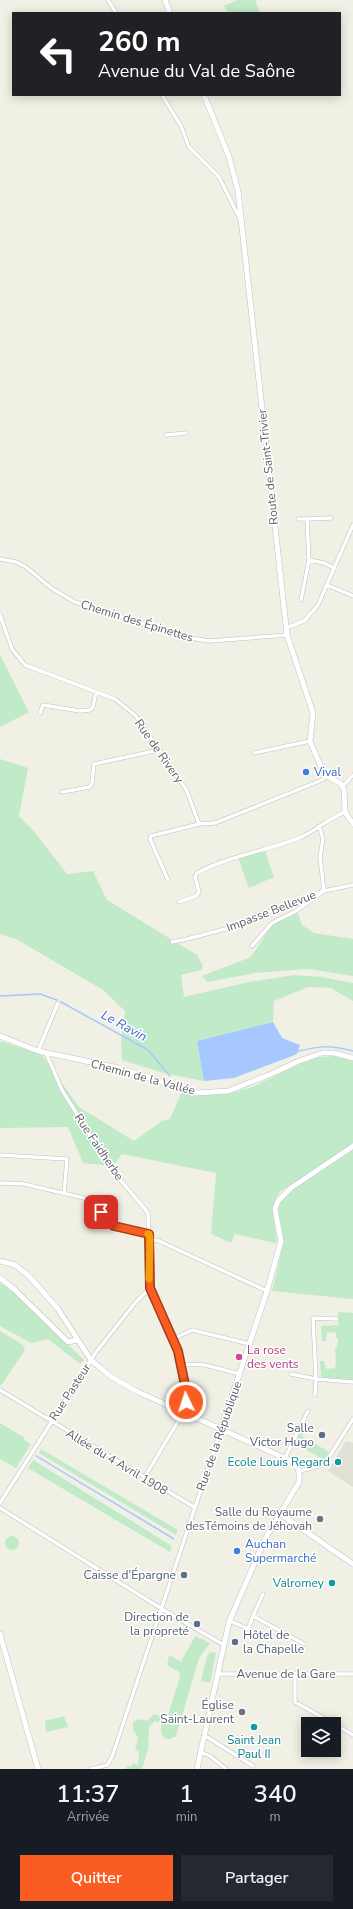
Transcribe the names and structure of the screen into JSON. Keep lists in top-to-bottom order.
{
  "streets": {
    "main road": ["Route de Saint-Trivier", "Chemin de la Vallée", "Rue de la République"],
    "street": [
      "Chemin des Épinettes",
      "Rue de Rivery",
      "Impasse Bellevue",
      "Rue Faidherbe",
      "Rue Pasteur",
      "Allée du 4 Avril 1908",
      "Avenue de la Gare"
    ]
  },
  "crossings": [
    ["Route de Saint-Trivier", "Chemin des Épinettes"],
    ["Chemin de la Vallée", "Rue Faidherbe"],
    ["Rue Faidherbe", "Rue Pasteur"],
    ["Rue Pasteur", "Allée du 4 Avril 1908"],
    ["Rue de la République", "Allée du 4 Avril 1908"]
  ],
  "water": ["Le Ravin"],
  "places": [
    "Vival",
    "La rose des vents",
    "Salle Victor Hugo",
    "Ecole Louis Regard",
    "Salle du Royaume desTémoins de Jéhovah",
    "Auchan Supermarché",
    "Caisse d'Épargne",
    "Valromey",
    "Direction de la propreté",
    "Hôtel de la Chapelle",
    "Église Saint-Laurent",
    "Saint Jean Paul II"
  ],
  "page": {
    "turn": ["260 m", "Avenue du Val de Saône"],
    "eta": [
      "11:37",
      "Arrivée",
      "1",
      "min",
      "340",
      "m"
    ],
    "buttons": ["Quitter", "Partager"]
  }
}
